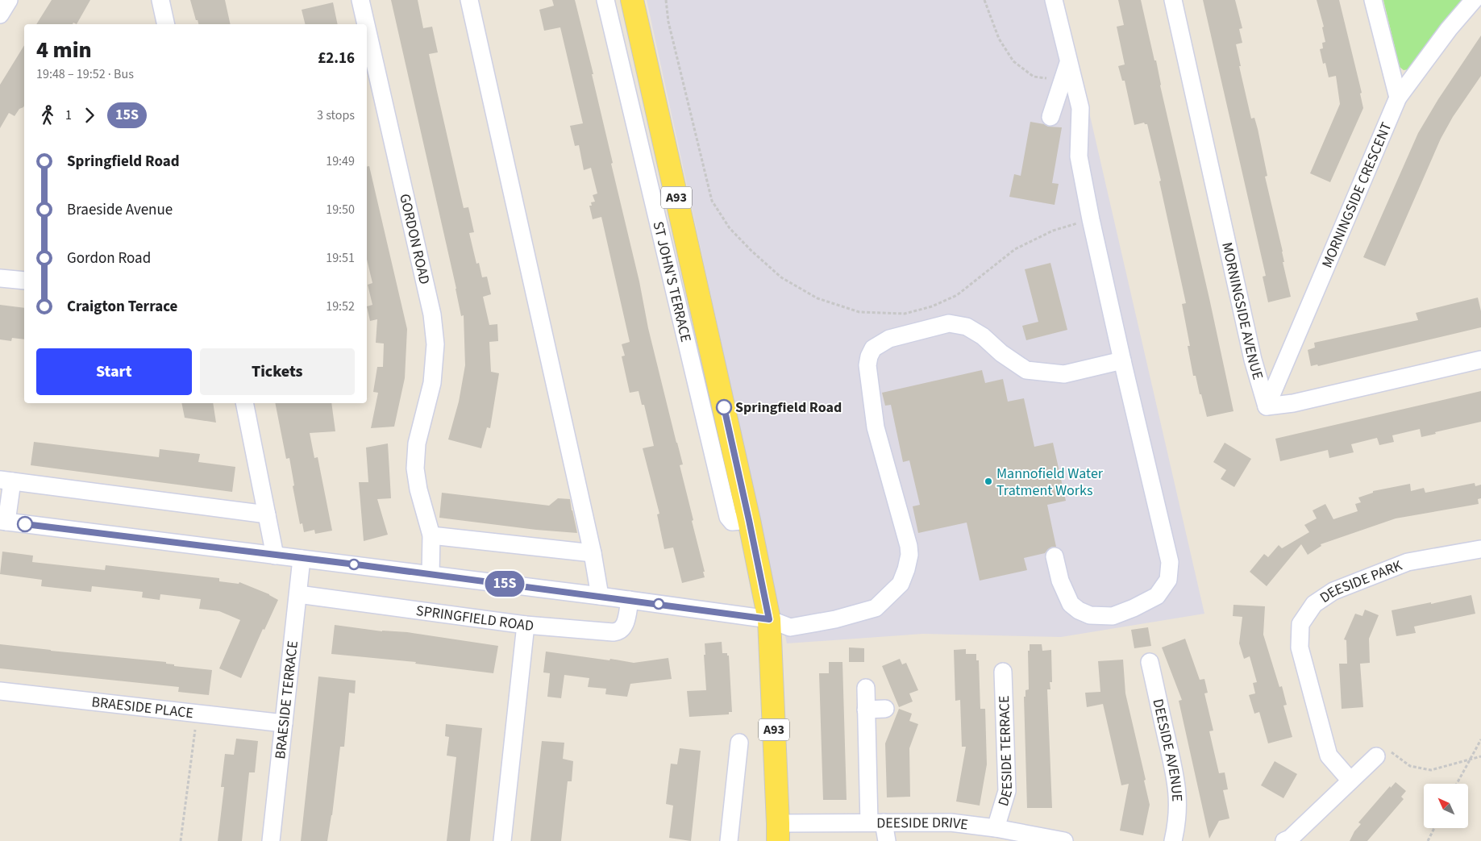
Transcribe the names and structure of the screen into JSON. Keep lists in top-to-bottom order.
{
  "streets": {
    "main road": ["A93", "ST JOHN'S TERRACE"],
    "street": [
      "MORNINGSIDE CRESCENT",
      "GORDON ROAD",
      "MORNINGSIDE AVENUE",
      "DEESIDE PARK",
      "SPRINGFIELD ROAD",
      "BRAESIDE TERRACE",
      "BRAESIDE PLACE",
      "DEESIDE TERRACE",
      "DEESIDE AVENUE",
      "DEESIDE DRIVE"
    ]
  },
  "crossings": [
    ["MORNINGSIDE CRESCENT", "MORNINGSIDE AVENUE"],
    ["A93", "ST JOHN'S TERRACE"],
    ["A93", "DEESIDE DRIVE"],
    ["SPRINGFIELD ROAD", "BRAESIDE TERRACE"],
    ["BRAESIDE TERRACE", "BRAESIDE PLACE"],
    ["DEESIDE TERRACE", "DEESIDE DRIVE"]
  ],
  "places": ["Springfield Road", "Mannofield Water Tratment Works"],
  "lines": ["bus line 15S"],
  "north": "top left",
  "page": {
    "on_map": "15S",
    "heading": ["4 min", "19:48 – 19:52 · Bus", "£2.16"],
    "legs": ["1", "15S", "3 stops"],
    "list": [
      {
        "name": "Springfield Road",
        "value": "19:49"
      },
      {
        "name": "Braeside Avenue",
        "value": "19:50"
      },
      {
        "name": "Gordon Road",
        "value": "19:51"
      },
      {
        "name": "Craigton Terrace",
        "value": "19:52"
      }
    ],
    "buttons": ["Start", "Tickets"]
  }
}
